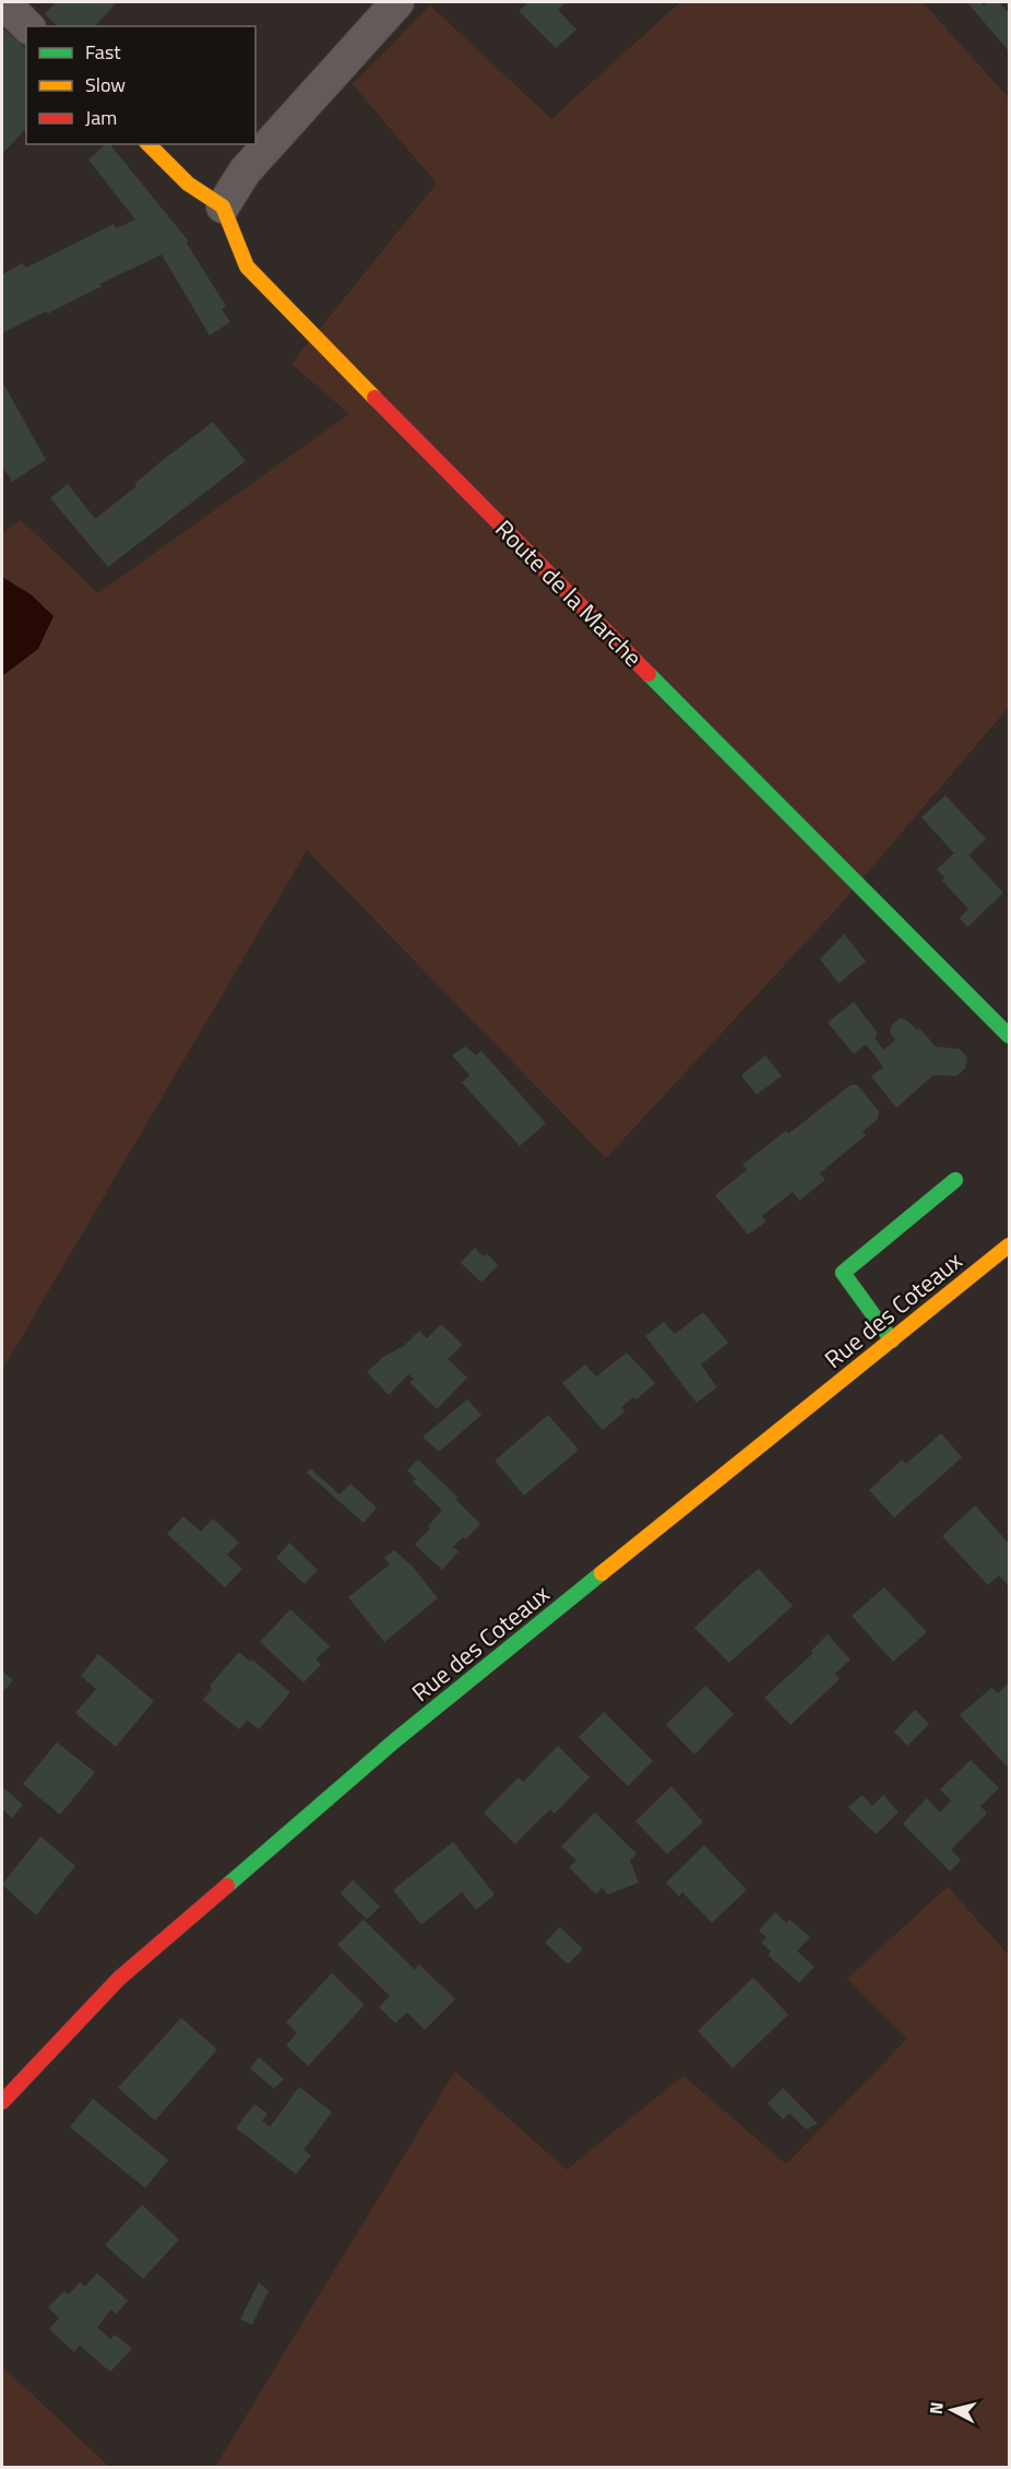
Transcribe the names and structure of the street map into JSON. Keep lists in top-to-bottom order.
{
  "streets": {
    "street": ["Route de la Marche", "Rue des Coteaux"]
  },
  "legend": ["Fast", "Slow", "Jam"],
  "north": "left"
}
